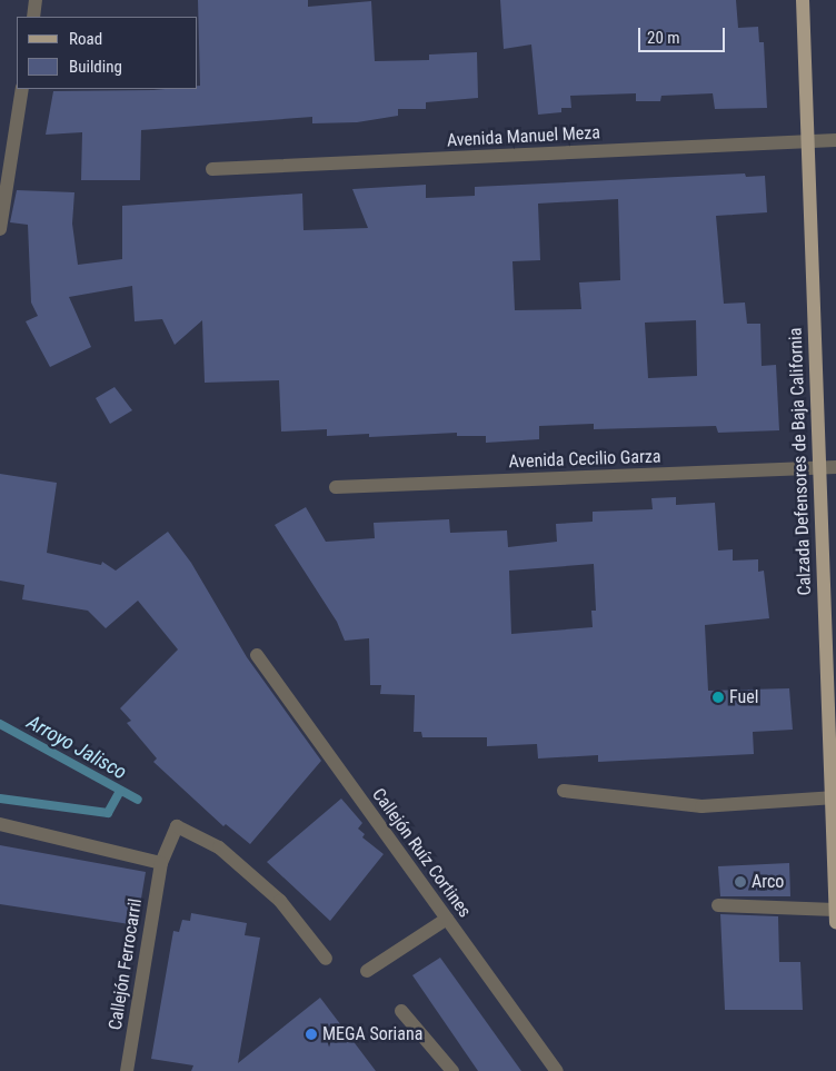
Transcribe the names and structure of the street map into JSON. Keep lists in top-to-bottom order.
{
  "streets": {
    "main road": ["Calzada Defensores de Baja California"],
    "street": [
      "Avenida Manuel Meza",
      "Avenida Cecilio Garza",
      "Callejón Ruíz Cortines",
      "Callejón Ferrocarril"
    ]
  },
  "crossings": [
    ["Avenida Manuel Meza", "Calzada Defensores de Baja California"],
    ["Avenida Cecilio Garza", "Calzada Defensores de Baja California"]
  ],
  "water": ["Arroyo Jalisco"],
  "places": ["Fuel", "Arco", "MEGA Soriana"],
  "legend": ["Road", "Building"],
  "scale_bar": "20 m"
}
